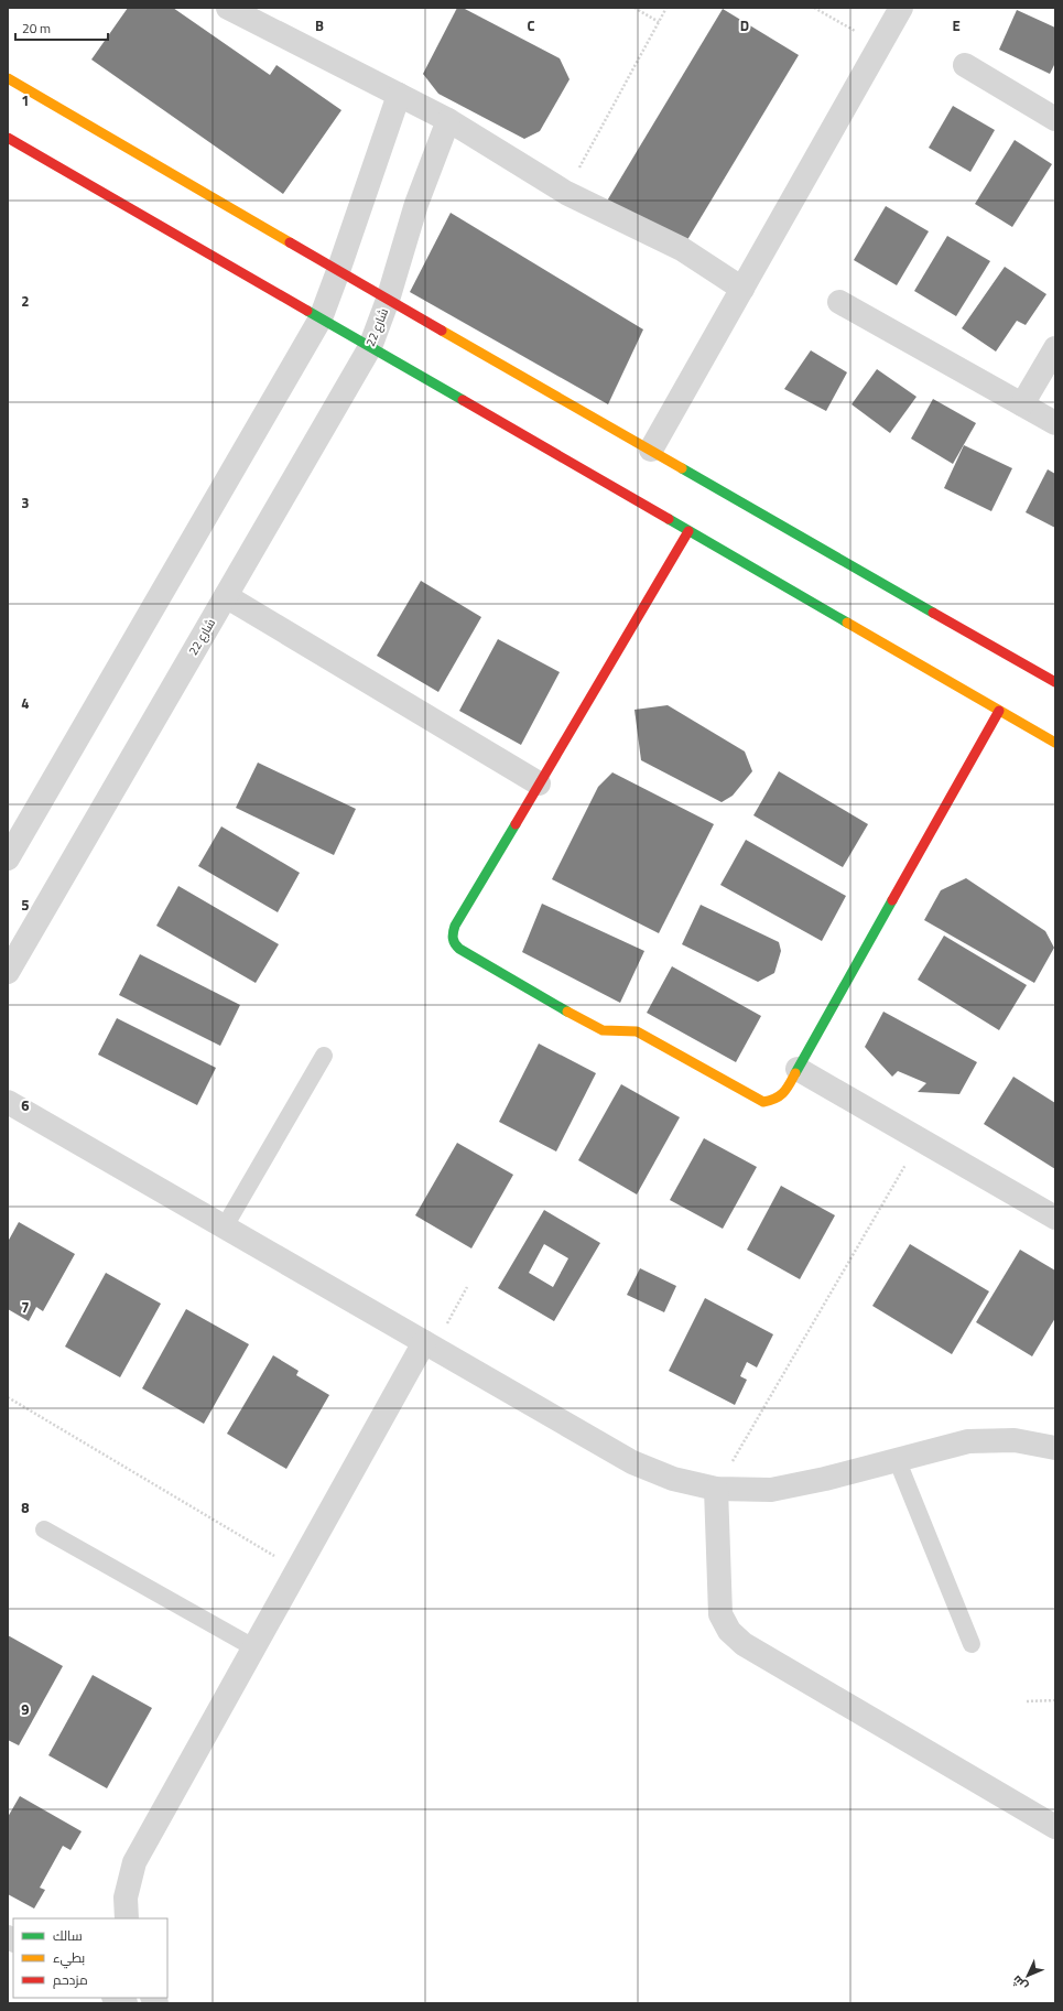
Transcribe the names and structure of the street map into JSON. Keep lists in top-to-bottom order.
{
  "streets": {
    "street": ["شارع 22"]
  },
  "legend": ["سالك", "بطيء", "مزدحم"],
  "scale_bar": "20 m",
  "north": "bottom left",
  "grid": {
    "columns": [
      "B",
      "C",
      "D",
      "E"
    ],
    "rows": [
      "1",
      "2",
      "3",
      "4",
      "5",
      "6",
      "7",
      "8",
      "9"
    ]
  }
}
